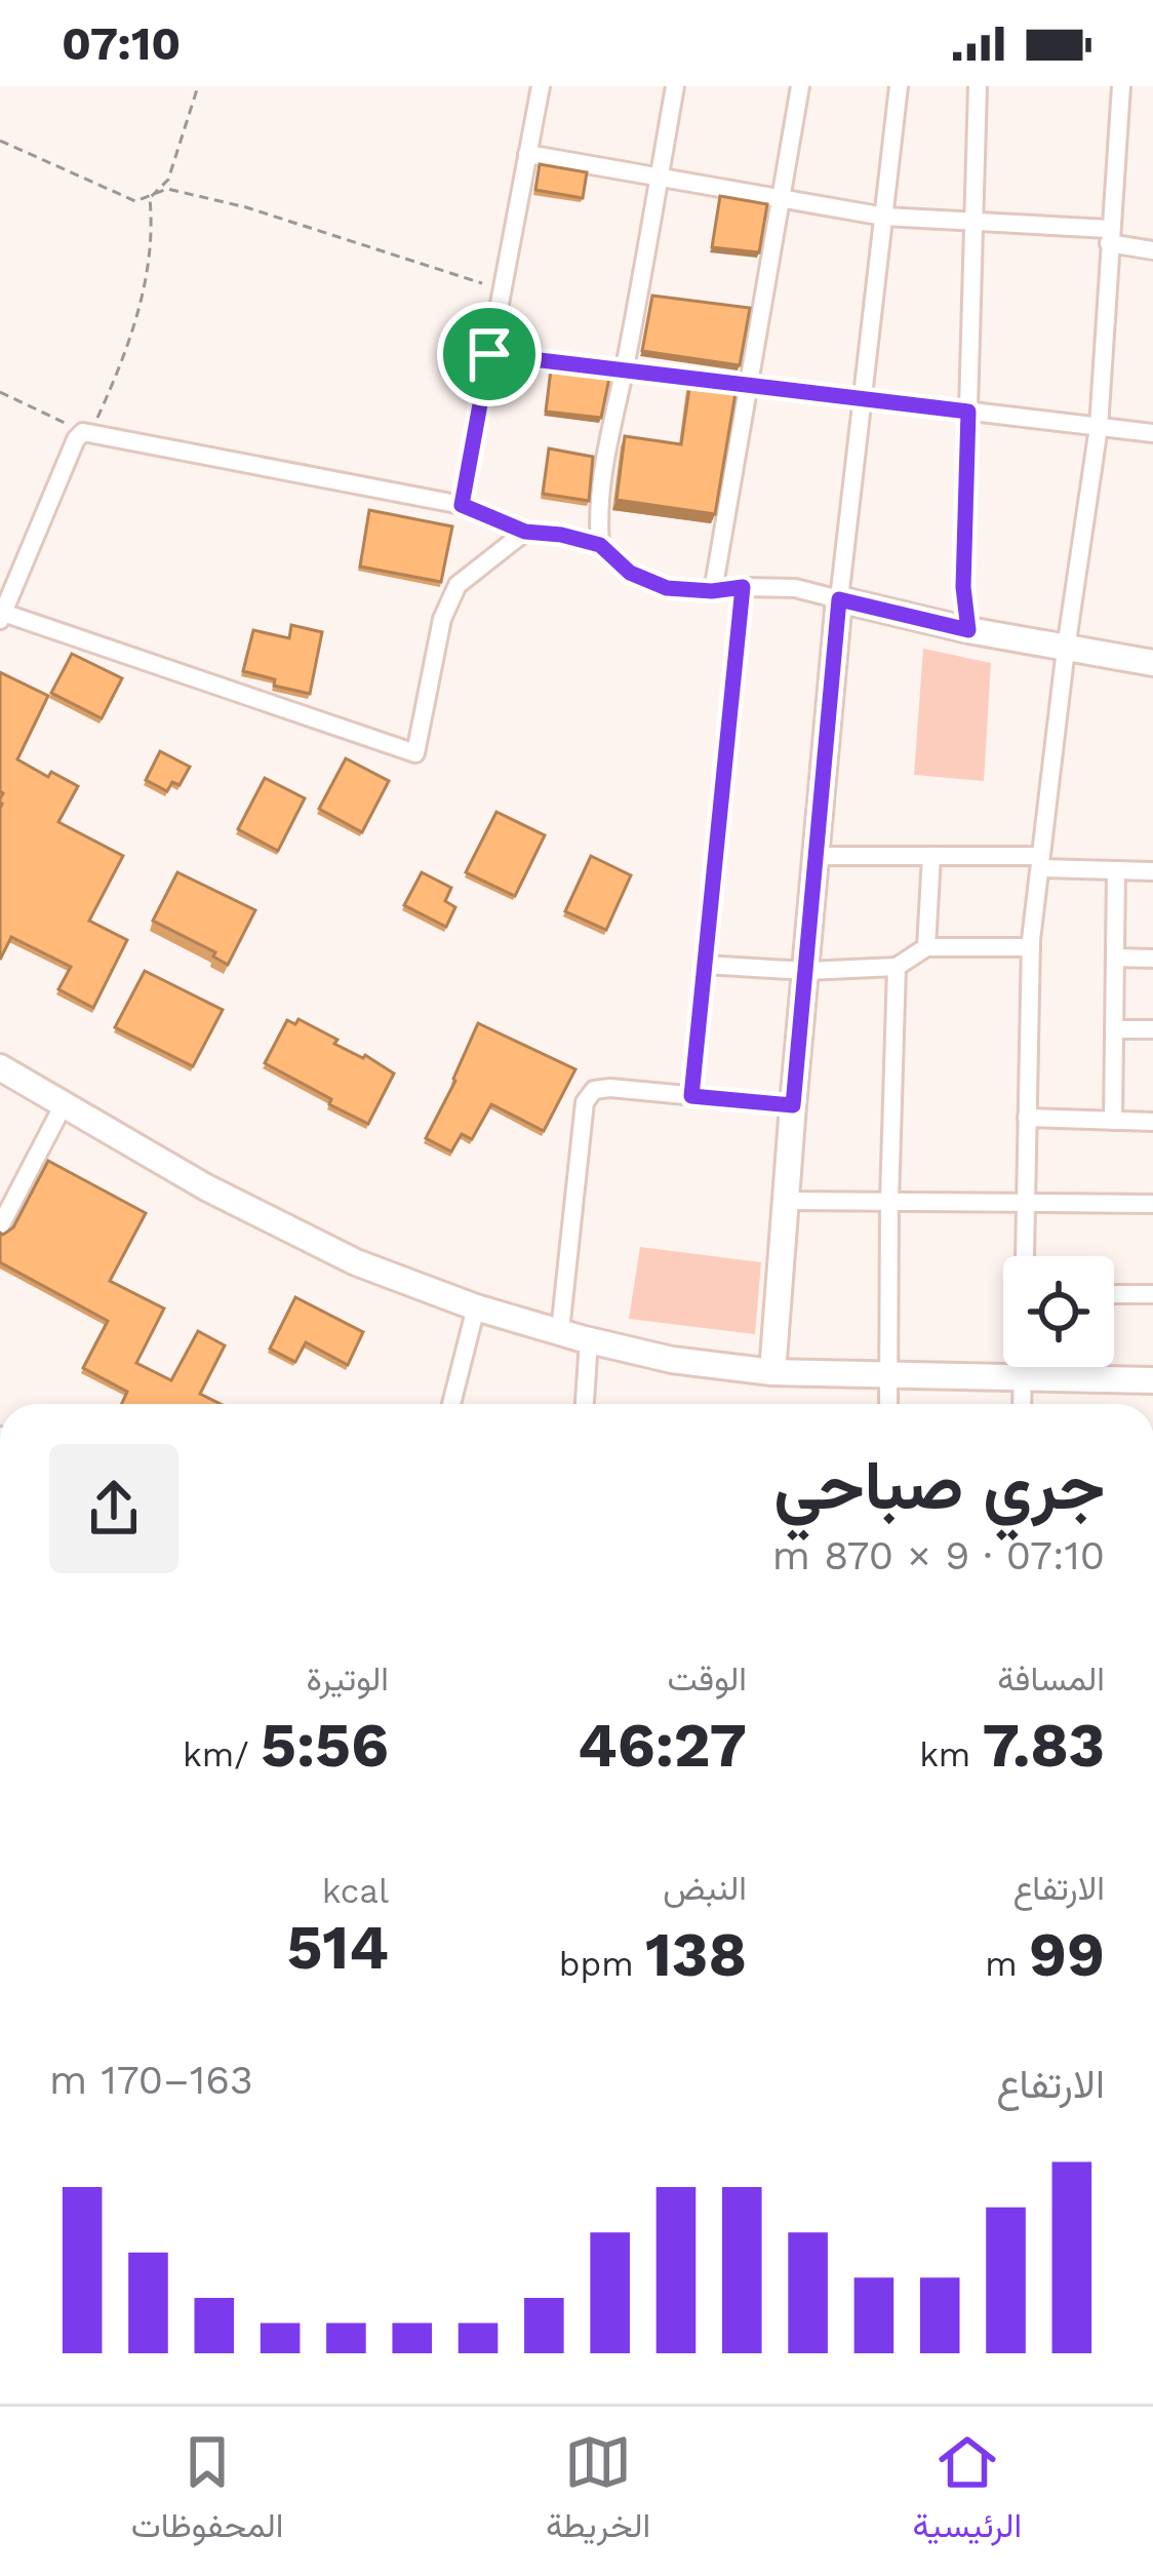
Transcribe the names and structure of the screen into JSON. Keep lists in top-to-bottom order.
{
  "page": {
    "status": "07:10",
    "heading": ["جري صباحي", "07:10 · 9 × 870 m"],
    "stats": [
      ["المسافة", "7.83 km"],
      ["الوقت", "46:27"],
      ["الوتيرة", "5:56 /km"],
      ["الارتفاع", "99 m"],
      ["النبض", "138 bpm"],
      ["kcal", "514"]
    ],
    "chart": ["الارتفاع", "163–170 m"],
    "tabs": ["الرئيسية", "الخريطة", "المحفوظات"]
  }
}
